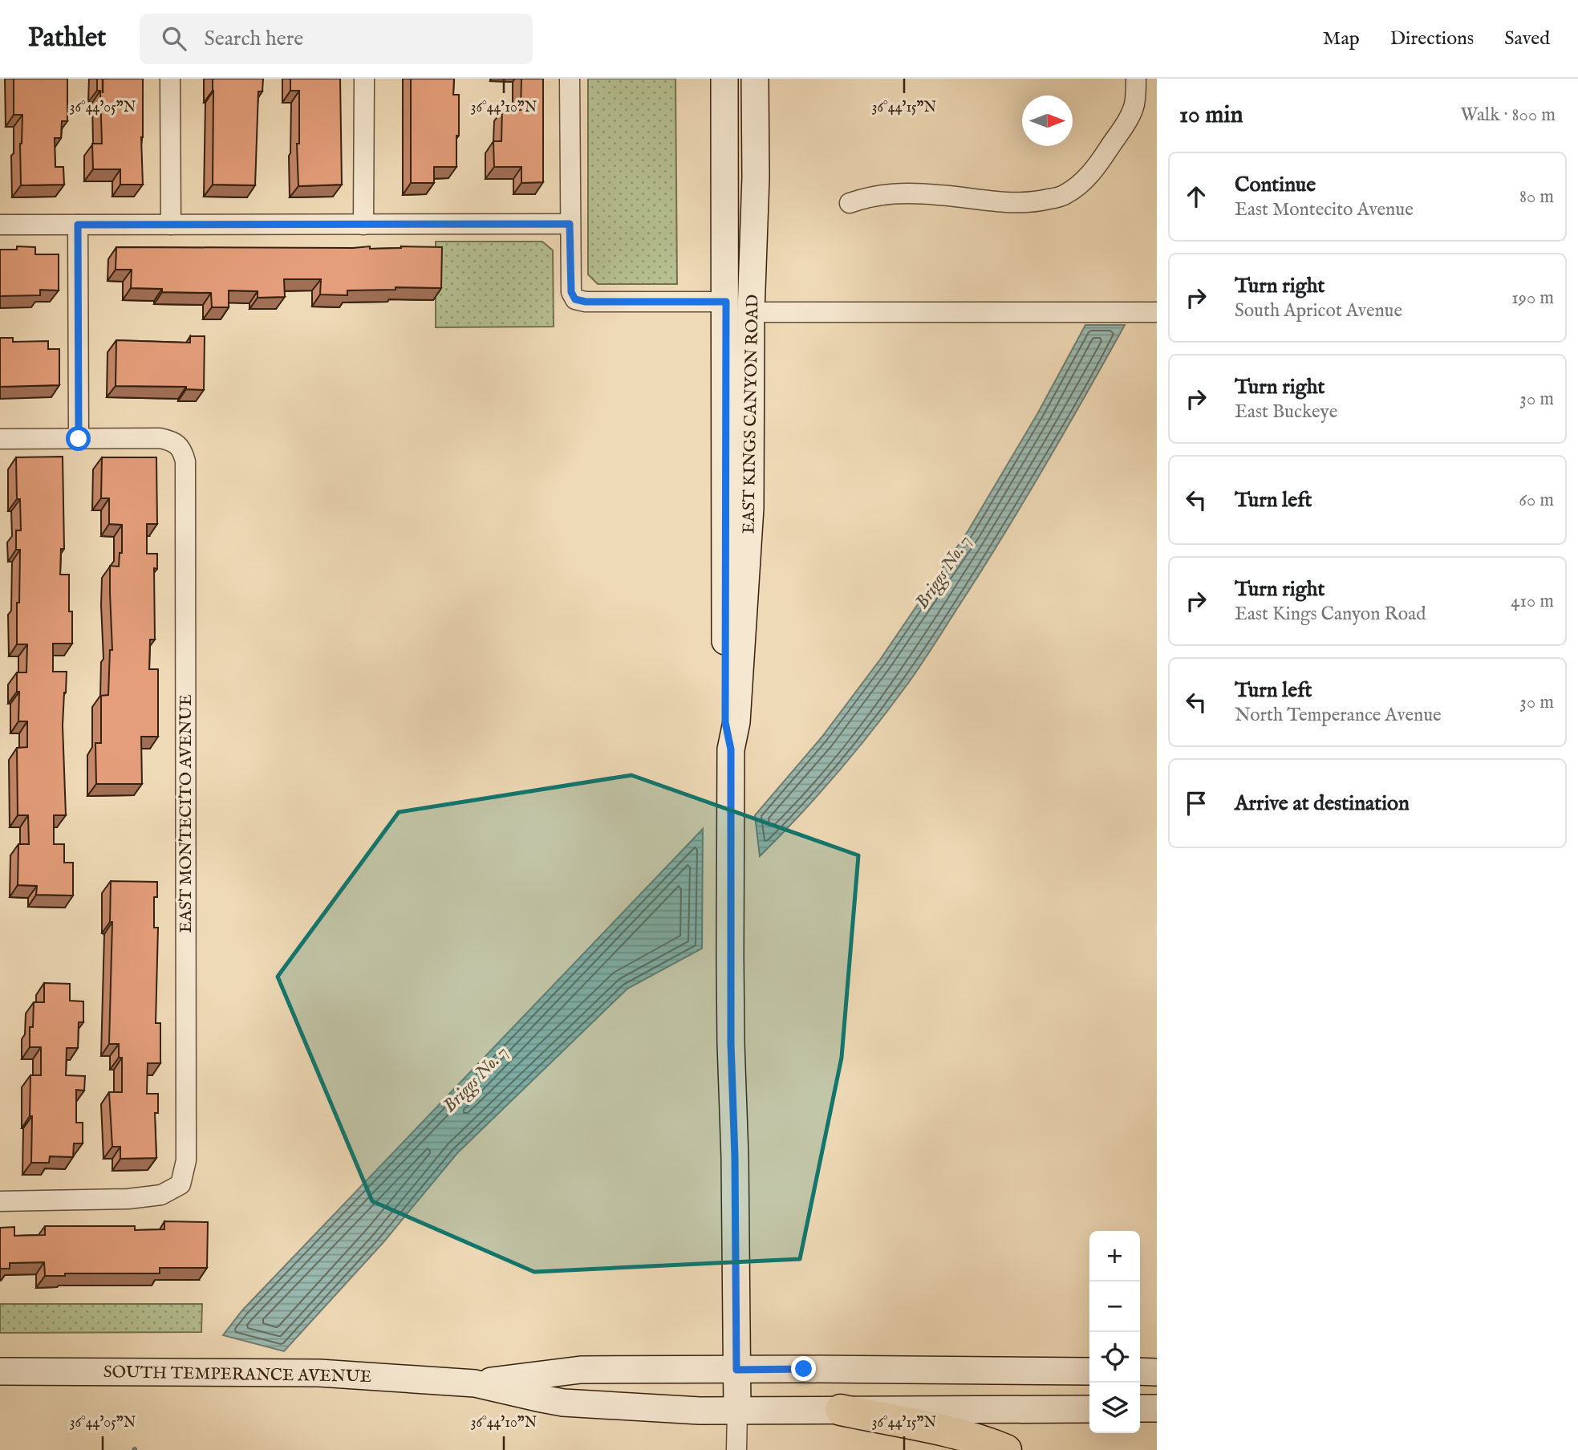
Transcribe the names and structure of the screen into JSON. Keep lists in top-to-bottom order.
{
  "streets": {
    "main road": ["EAST KINGS CANYON ROAD", "SOUTH TEMPERANCE AVENUE"],
    "street": ["EAST MONTECITO AVENUE"]
  },
  "crossings": [
    ["EAST KINGS CANYON ROAD", "SOUTH TEMPERANCE AVENUE"]
  ],
  "water": ["Briggs No. 7"],
  "north": "right",
  "page": {
    "header": "Pathlet",
    "search": "Search here",
    "nav": ["Map", "Directions", "Saved"],
    "heading": ["10 min", "Walk · 800 m"],
    "list": [
      ["Continue", "East Montecito Avenue", "80 m"],
      ["Turn right", "South Apricot Avenue", "190 m"],
      ["Turn right", "East Buckeye", "30 m"],
      ["Turn left", "60 m"],
      ["Turn right", "East Kings Canyon Road", "410 m"],
      ["Turn left", "North Temperance Avenue", "30 m"],
      "Arrive at destination"
    ],
    "map_buttons": ["+", "−"]
  },
  "coordinates": ["36°44'05\"N", "36°44'10\"N", "36°44'15\"N"]
}
